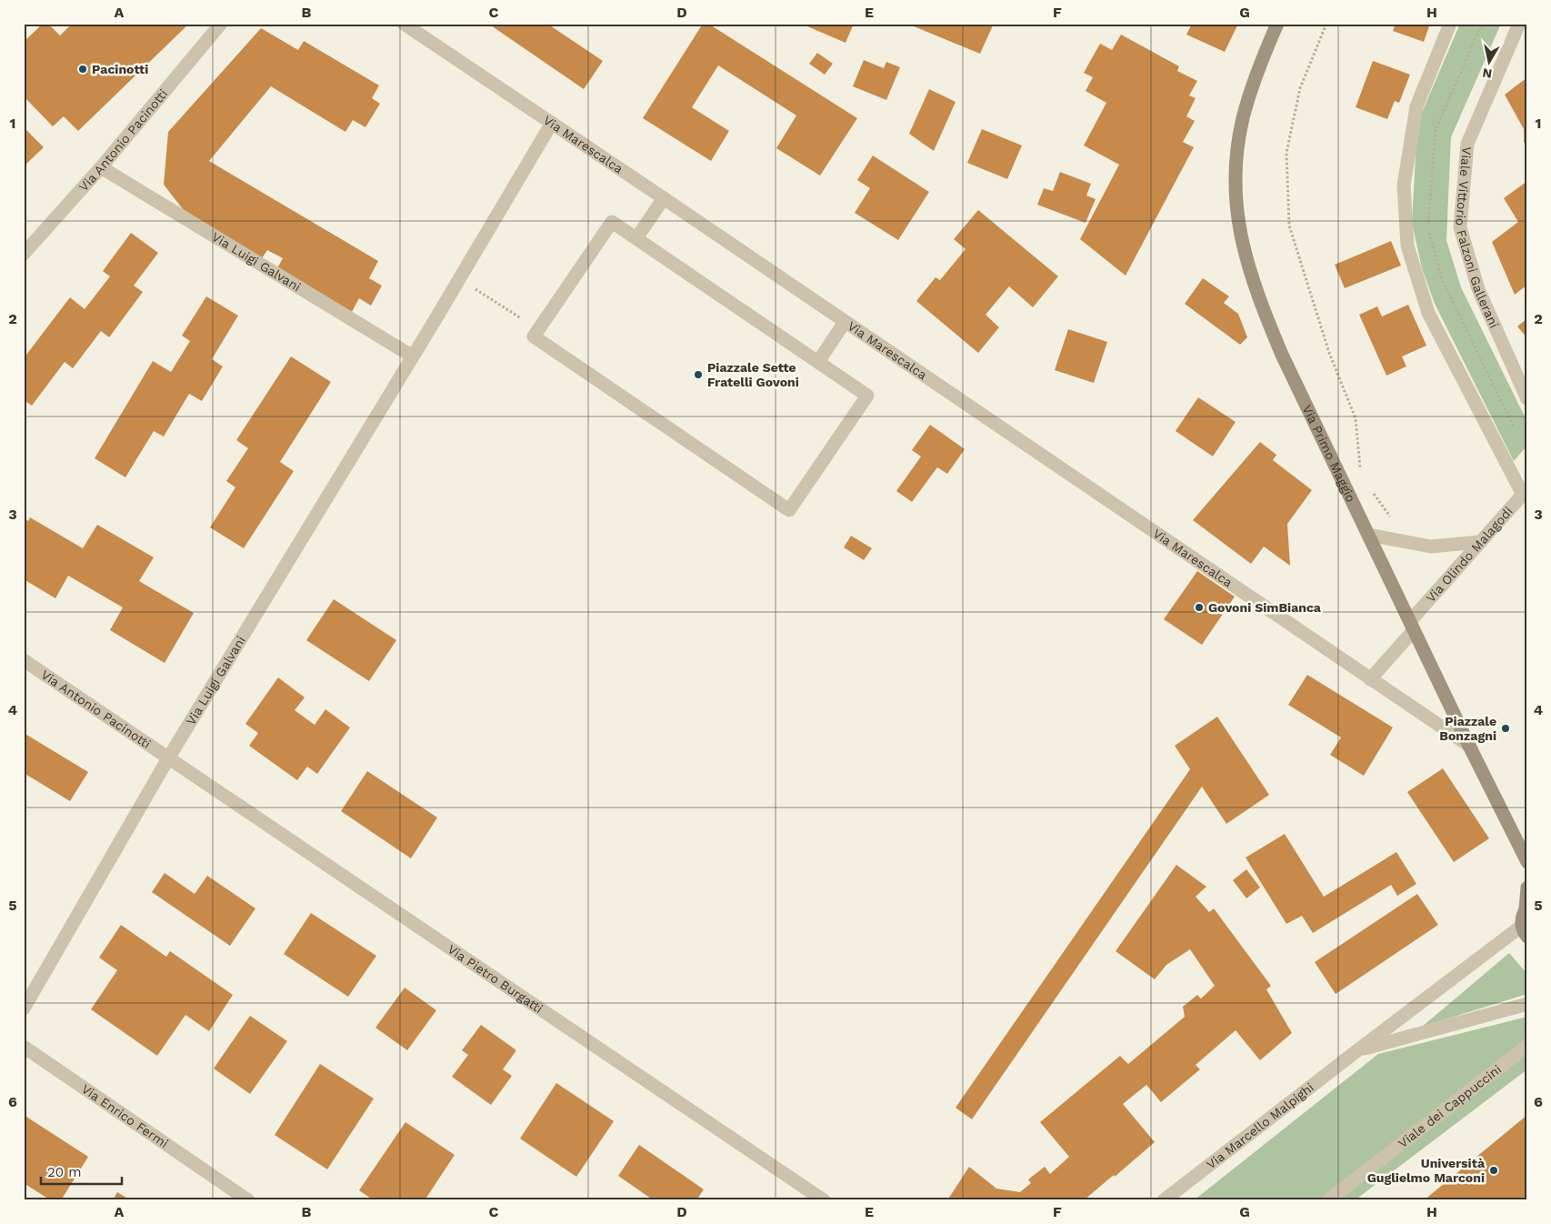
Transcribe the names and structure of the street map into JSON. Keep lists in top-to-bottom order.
{
  "streets": {
    "main road": ["Via Primo Maggio"],
    "street": [
      "Via Antonio Pacinotti",
      "Via Marescalca",
      "Viale Vittorio Falzoni Gallerani",
      "Via Luigi Galvani",
      "Via Olindo Malagodi",
      "Via Pietro Burgatti",
      "Viale dei Cappuccini",
      "Via Enrico Fermi",
      "Via Marcello Malpighi"
    ]
  },
  "crossings": [
    ["Via Antonio Pacinotti", "Via Luigi Galvani"],
    ["Via Antonio Pacinotti", "Via Pietro Burgatti"],
    ["Via Marescalca", "Via Luigi Galvani"],
    ["Via Marescalca", "Via Primo Maggio"],
    ["Via Luigi Galvani", "Via Pietro Burgatti"],
    ["Via Primo Maggio", "Via Olindo Malagodi"]
  ],
  "places": [
    "Pacinotti",
    "Piazzale Sette Fratelli Govoni",
    "Govoni SimBianca",
    "Piazzale Bonzagni",
    "Università Guglielmo Marconi"
  ],
  "scale_bar": "20 m",
  "north": "bottom",
  "grid": {
    "columns": [
      "A",
      "B",
      "C",
      "D",
      "E",
      "F",
      "G",
      "H"
    ],
    "rows": [
      "1",
      "2",
      "3",
      "4",
      "5",
      "6"
    ]
  }
}
